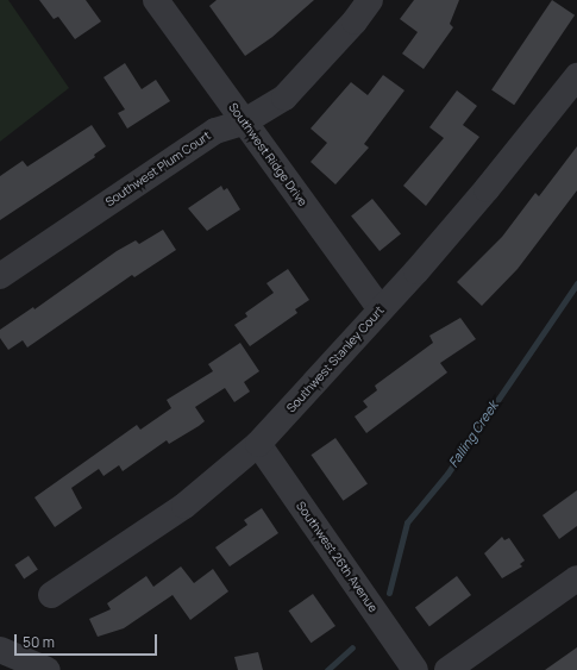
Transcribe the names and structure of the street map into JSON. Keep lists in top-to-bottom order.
{
  "streets": {
    "street": [
      "Southwest Ridge Drive",
      "Southwest Plum Court",
      "Southwest Stanley Court",
      "Southwest 26th Avenue"
    ]
  },
  "crossings": [
    ["Southwest Ridge Drive", "Southwest Plum Court"],
    ["Southwest Ridge Drive", "Southwest Stanley Court"],
    ["Southwest Stanley Court", "Southwest 26th Avenue"]
  ],
  "water": ["Falling Creek"],
  "scale_bar": "50 m"
}
